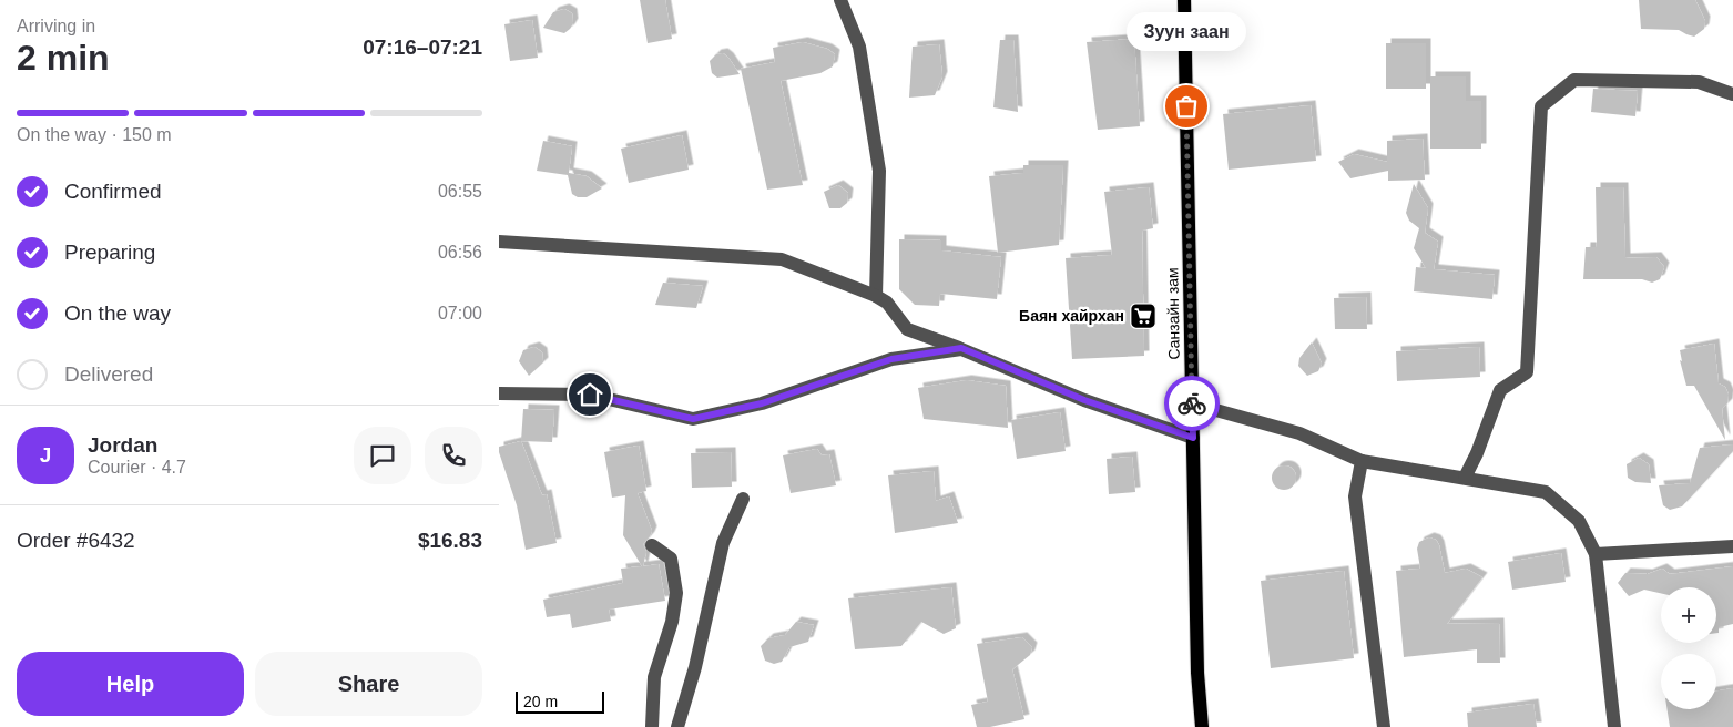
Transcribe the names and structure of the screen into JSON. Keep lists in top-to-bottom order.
{
  "streets": {
    "main road": ["Санзайн зам"]
  },
  "places": {
    "other": ["Зуун заан"],
    "supermarket": ["Баян хайрхан"]
  },
  "scale_bar": "20 m",
  "page": {
    "heading": ["2 min", "Arriving in", "07:16–07:21"],
    "panel": [
      "Jordan",
      "Courier · 4.7",
      "Order #6432",
      "$16.83"
    ],
    "bubble": "Зуун заан",
    "bar": "On the way · 150 m",
    "list": [
      ["Confirmed", "06:55"],
      ["Preparing", "06:56"],
      ["On the way", "07:00"],
      "Delivered"
    ],
    "round": "J",
    "map_buttons": ["+", "−"],
    "buttons": ["Help", "Share"],
    "scale": "20 m"
  }
}
